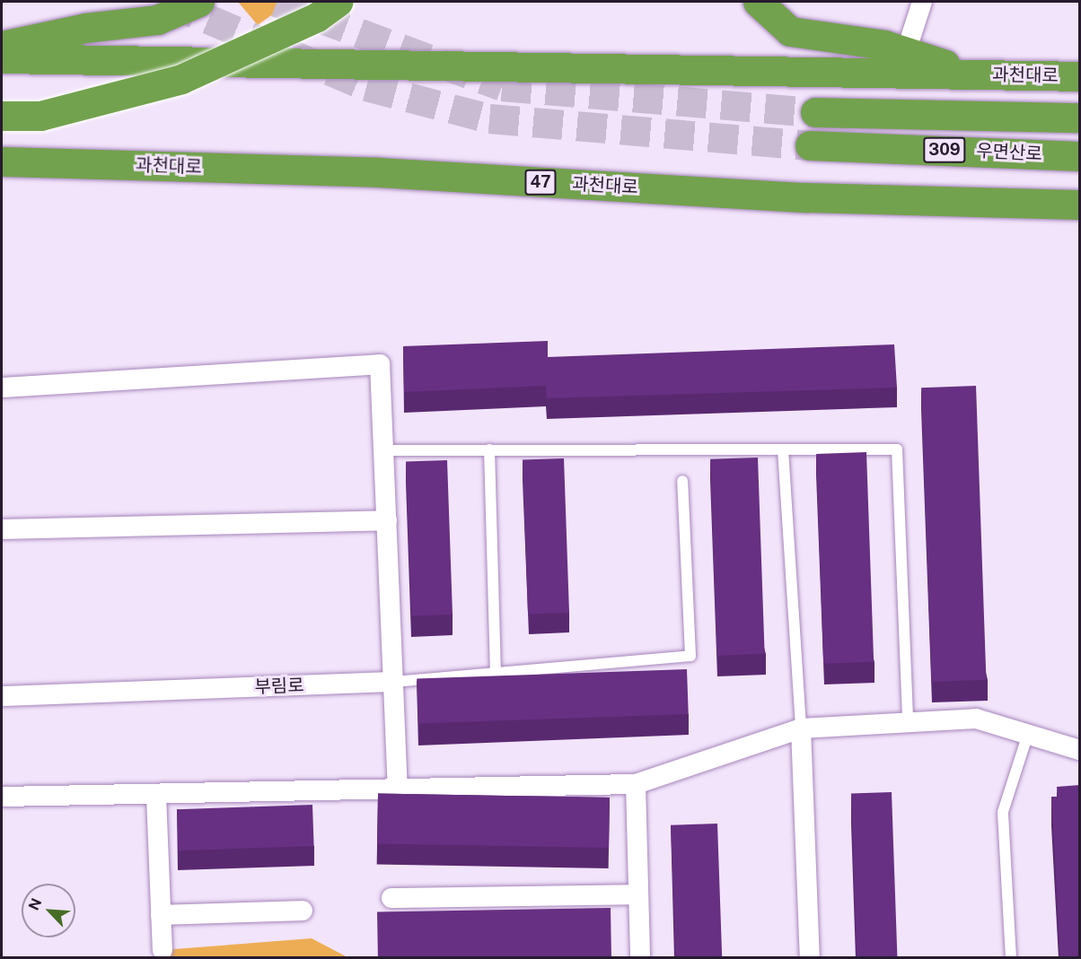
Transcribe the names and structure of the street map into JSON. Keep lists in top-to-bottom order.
{
  "streets": {
    "highway": [
      "과천대로",
      "309",
      "우면산로",
      "47"
    ],
    "street": ["부림로"]
  },
  "north": "top left"
}
